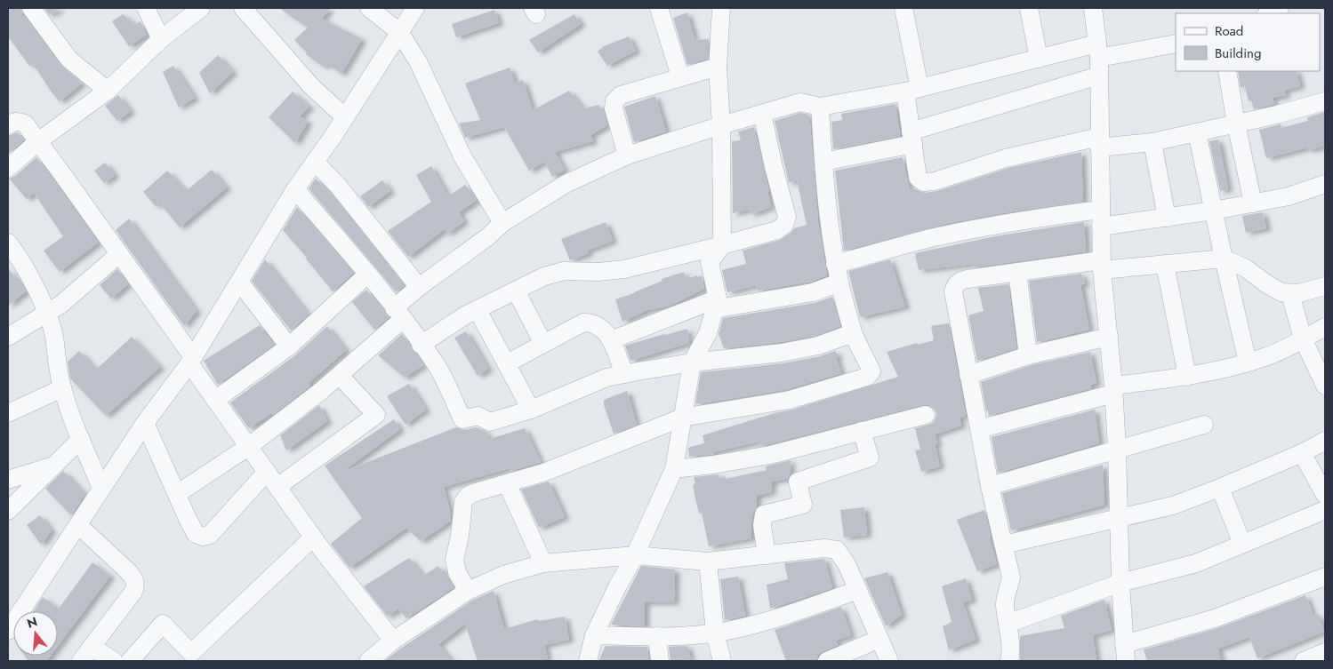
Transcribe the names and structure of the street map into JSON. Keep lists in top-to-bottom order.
{
  "legend": ["Road", "Building"],
  "north": "top"
}
